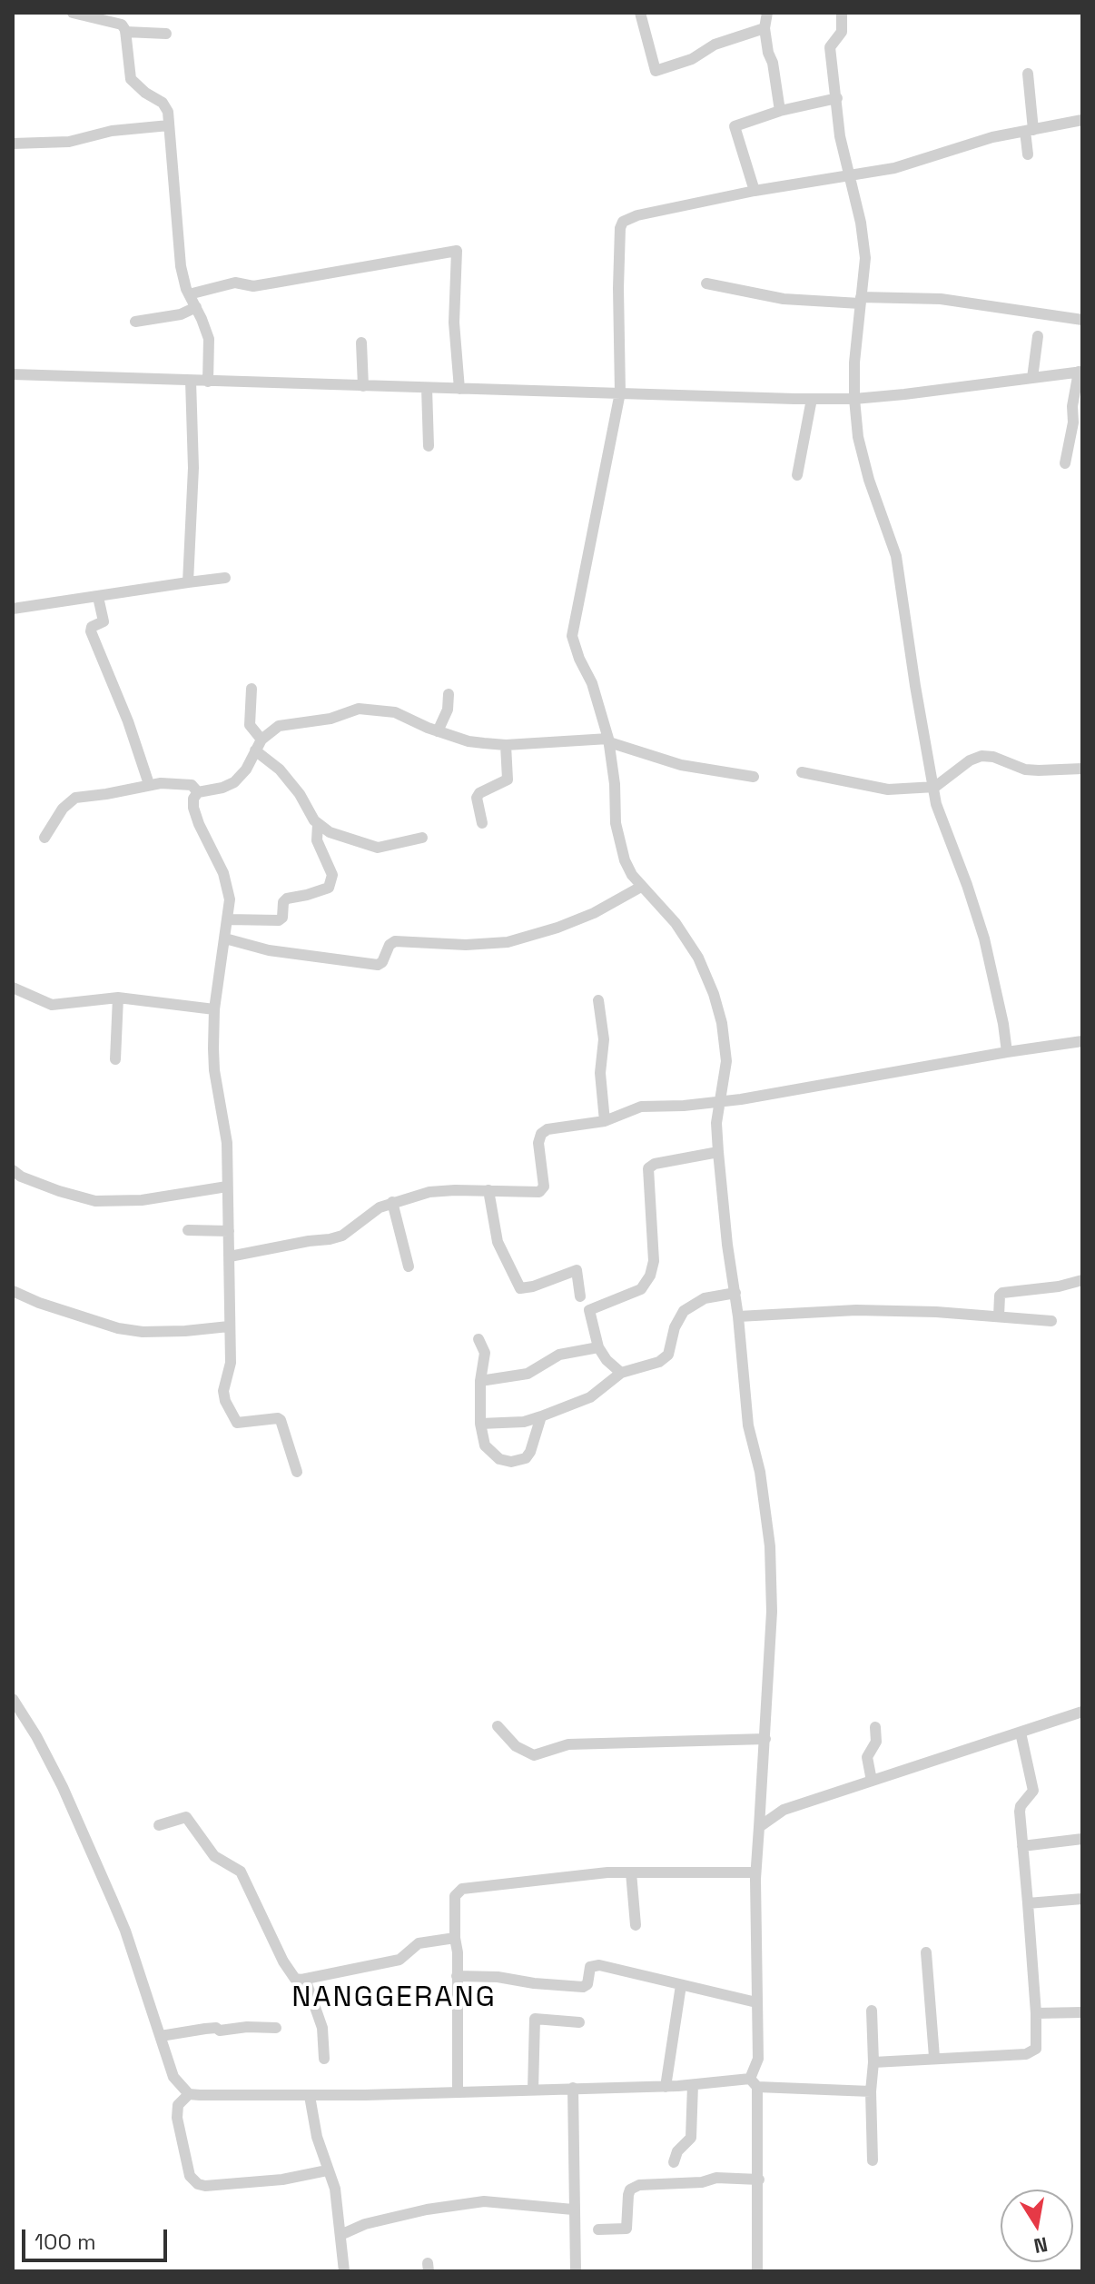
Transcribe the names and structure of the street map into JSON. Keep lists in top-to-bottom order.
{
  "districts": ["NANGGERANG"],
  "scale_bar": "100 m",
  "north": "bottom"
}
